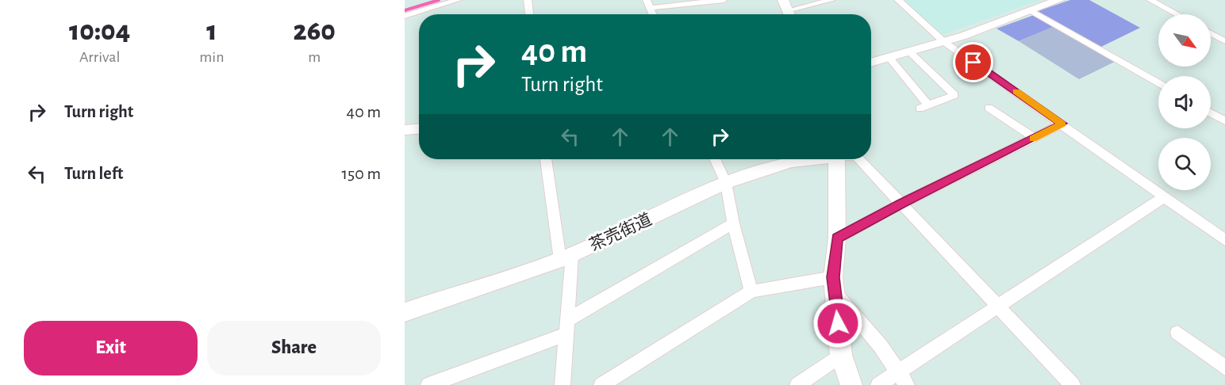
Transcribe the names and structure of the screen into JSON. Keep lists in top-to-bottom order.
{
  "streets": {
    "street": ["茶売街道"]
  },
  "north": "bottom right",
  "page": {
    "eta": [
      "10:04",
      "Arrival",
      "1",
      "min",
      "260",
      "m"
    ],
    "turn": ["40 m", "Turn right"],
    "list": [
      {
        "name": "Turn right",
        "value": "40 m"
      },
      {
        "name": "Turn left",
        "value": "150 m"
      }
    ],
    "buttons": ["Exit", "Share"]
  }
}
